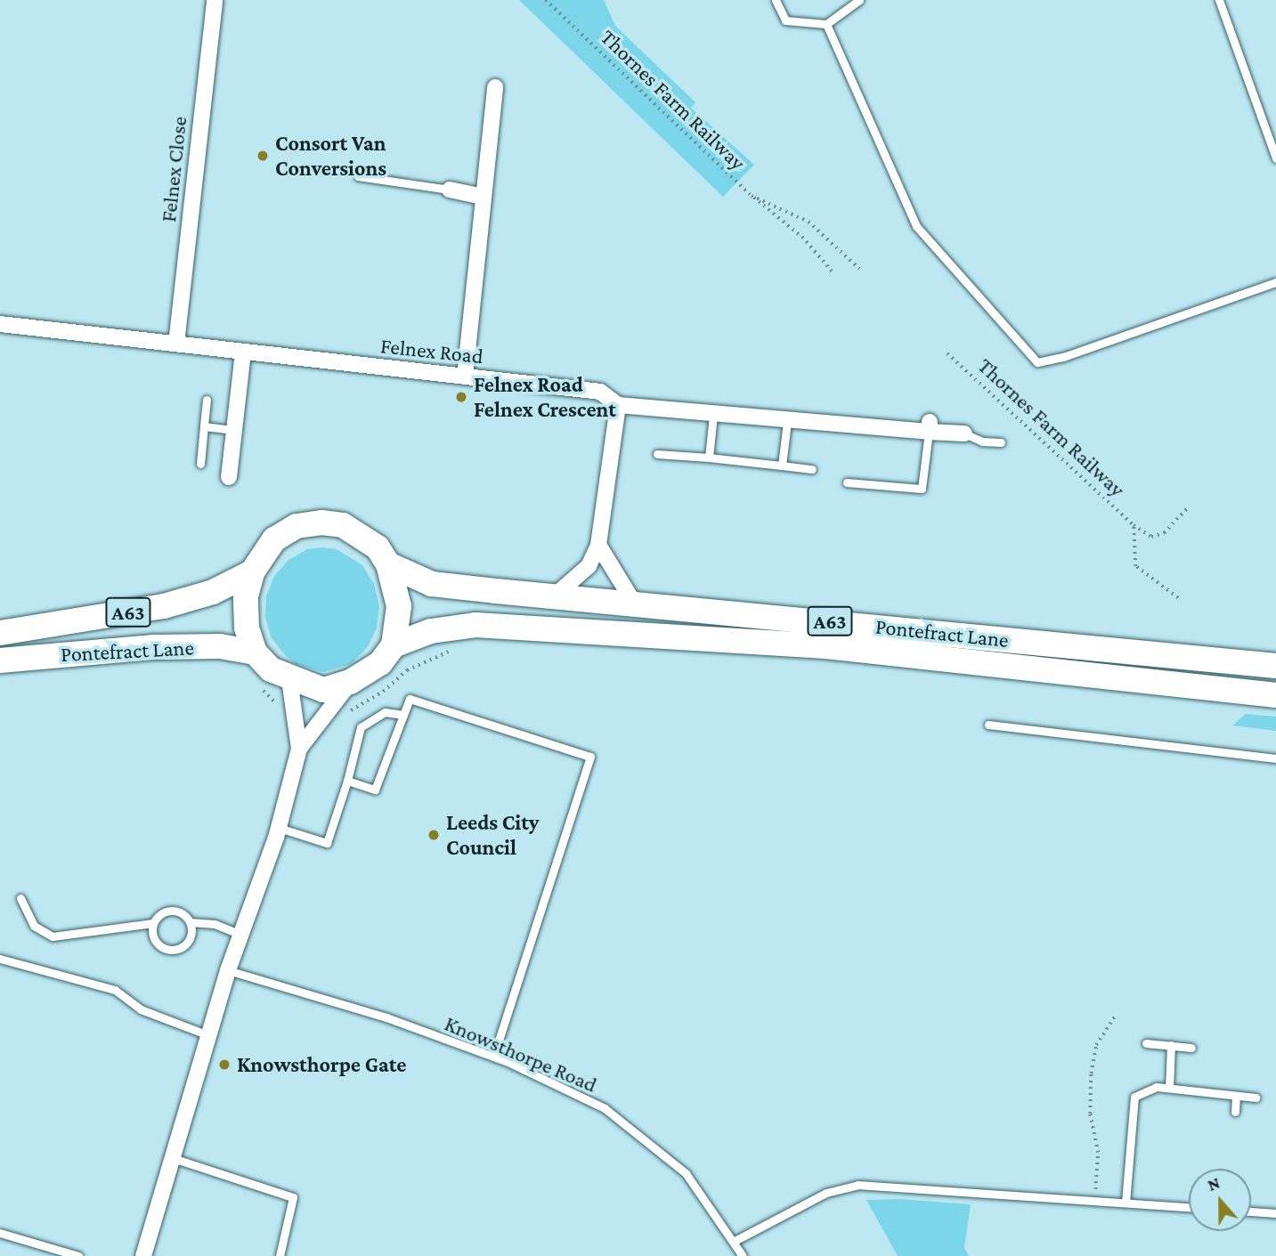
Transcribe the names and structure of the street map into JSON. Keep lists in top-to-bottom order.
{
  "streets": {
    "highway": ["A63", "Pontefract Lane"],
    "street": ["Felnex Close", "Felnex Road"],
    "lane": ["Knowsthorpe Road"],
    "path": ["Thornes Farm Railway"]
  },
  "crossings": [
    ["Felnex Close", "Felnex Road"],
    ["A63", "Pontefract Lane"]
  ],
  "places": [
    "Consort Van Conversions",
    "Felnex Road Felnex Crescent",
    "Leeds City Council",
    "Knowsthorpe Gate"
  ],
  "north": "top"
}
